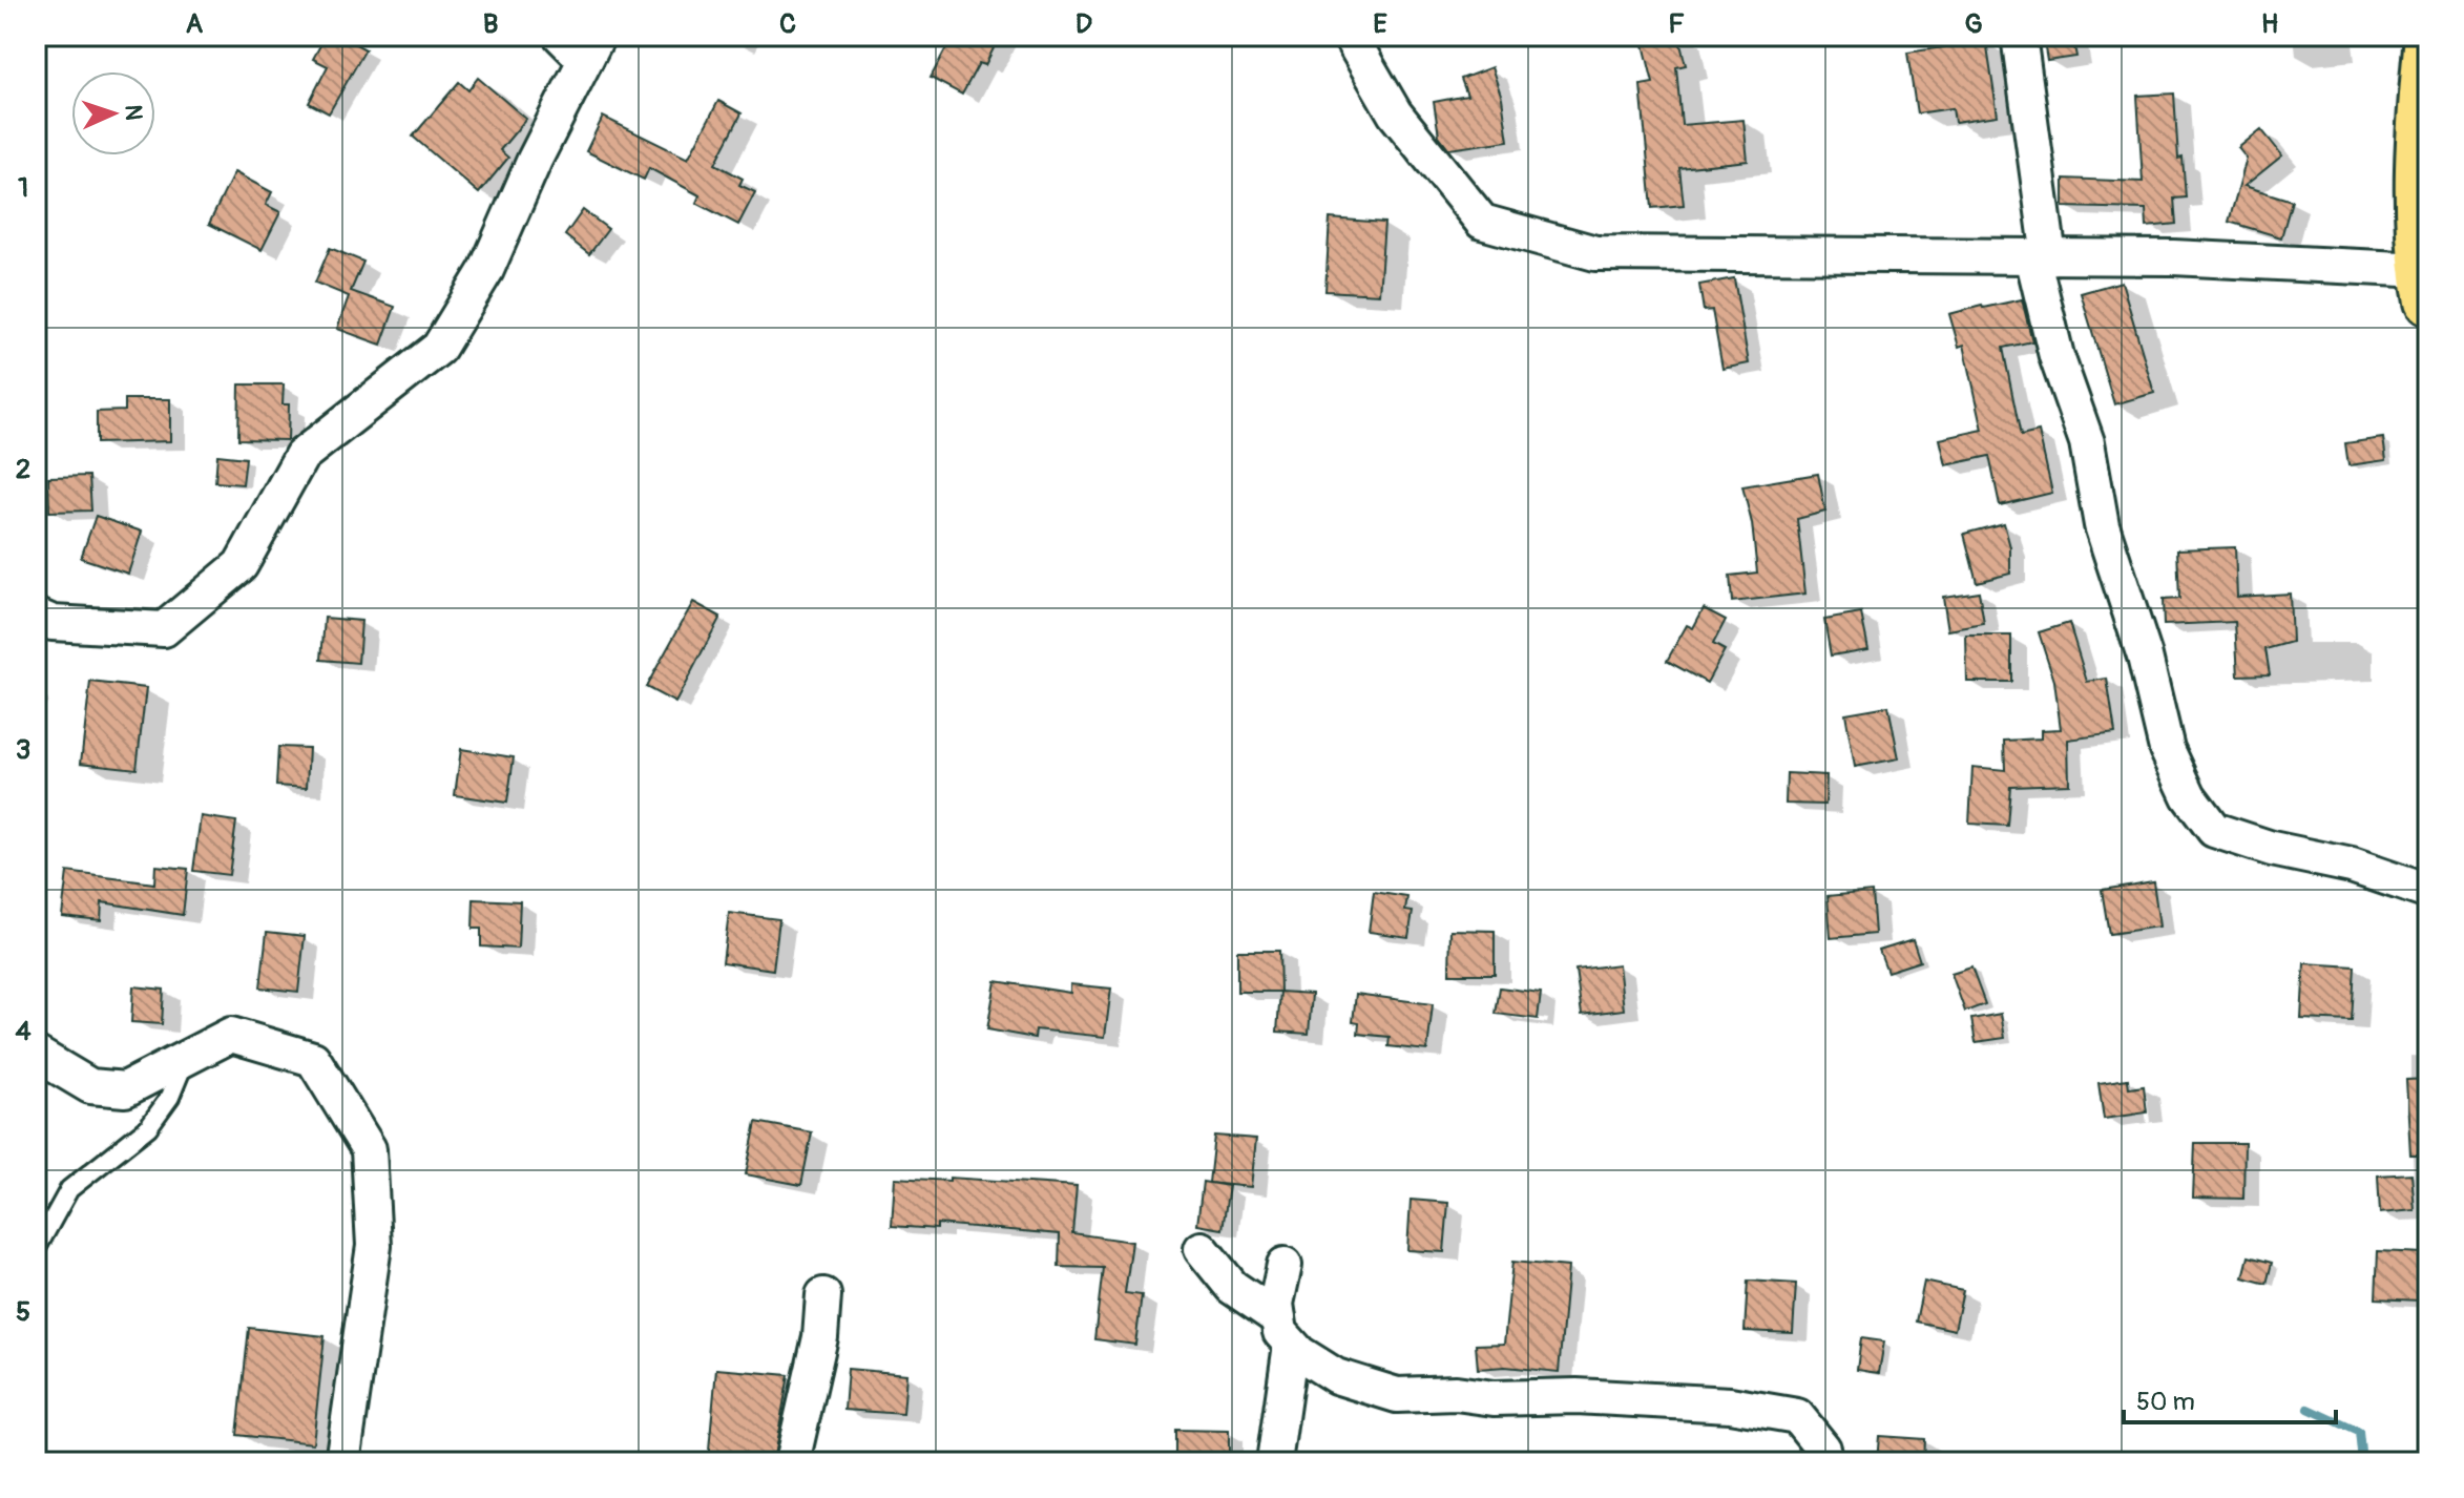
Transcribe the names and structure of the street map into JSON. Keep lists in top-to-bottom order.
{
  "scale_bar": "50 m",
  "north": "right",
  "grid": {
    "columns": [
      "A",
      "B",
      "C",
      "D",
      "E",
      "F",
      "G",
      "H"
    ],
    "rows": [
      "1",
      "2",
      "3",
      "4",
      "5"
    ]
  }
}
